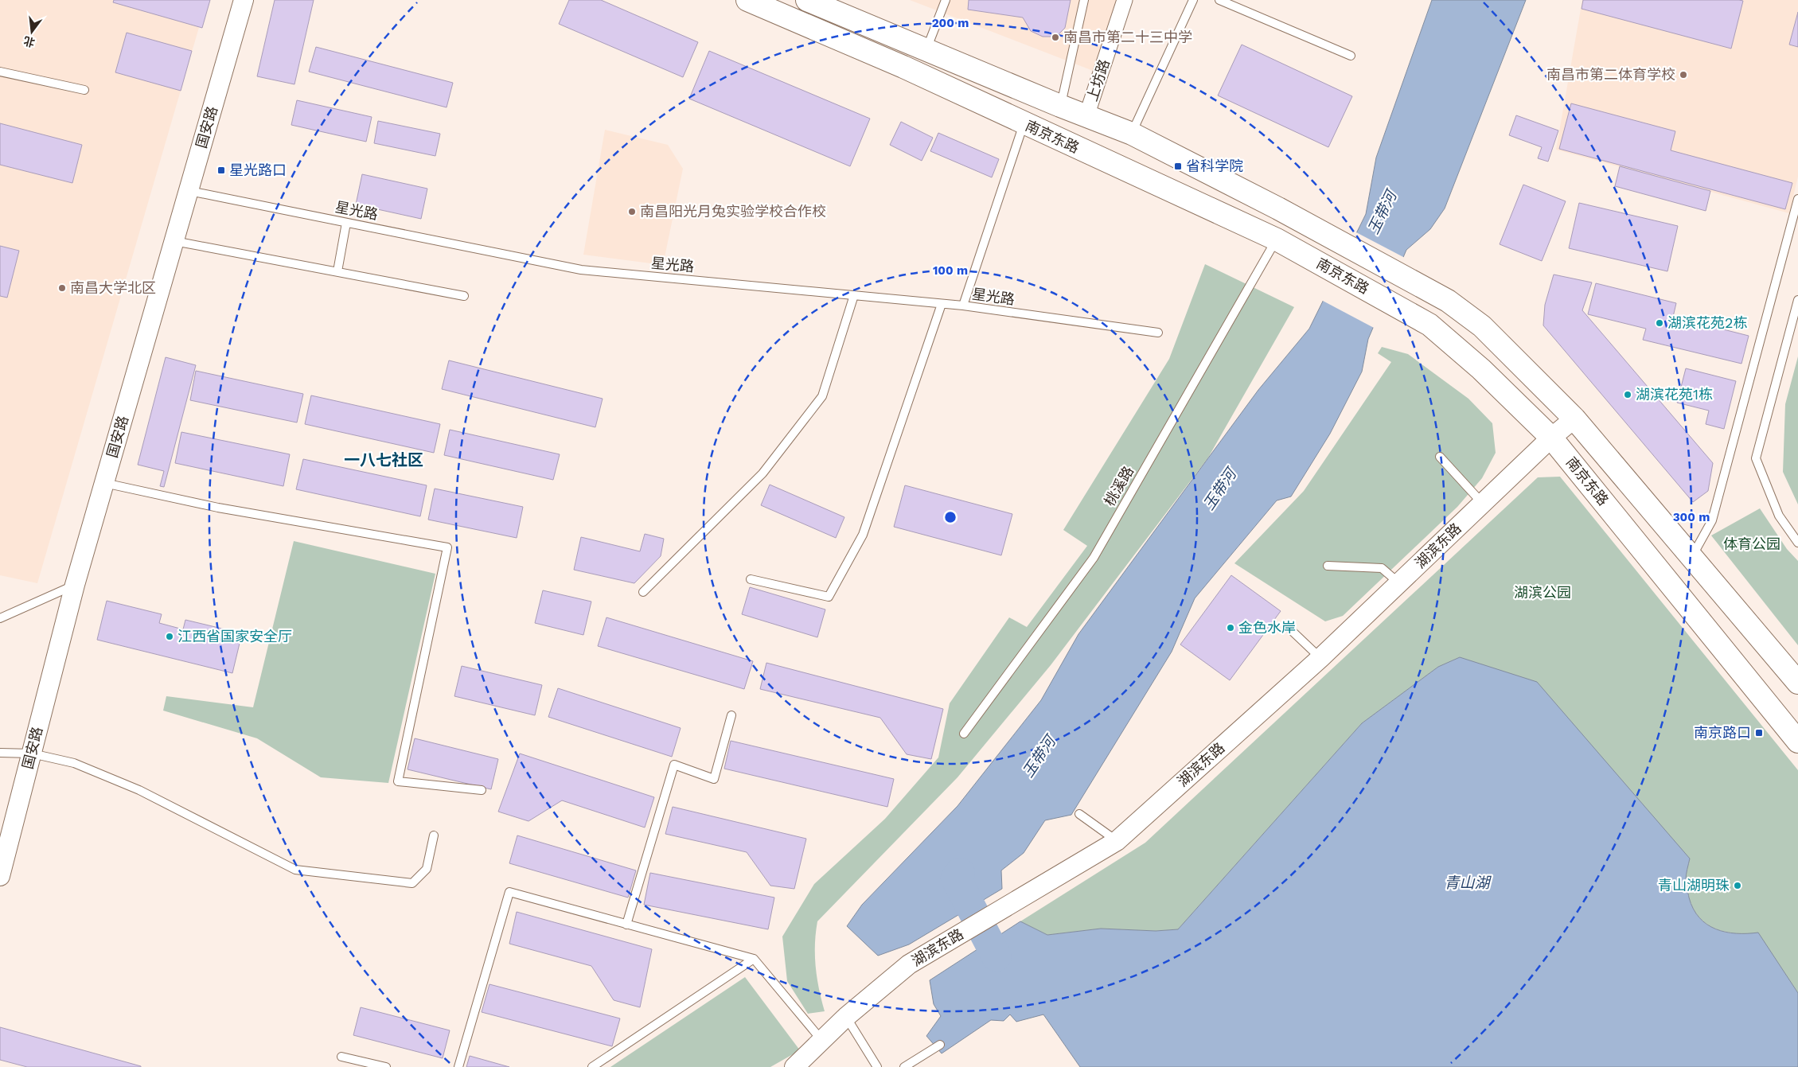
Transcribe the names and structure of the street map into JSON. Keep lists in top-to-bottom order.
{
  "streets": {
    "main road": ["南京东路"],
    "street": ["上坊路", "国安路", "湖滨东路"],
    "lane": ["星光路", "桃溪路"]
  },
  "crossings": [
    ["上坊路", "南京东路"],
    ["国安路", "星光路"],
    ["南京东路", "桃溪路"],
    ["南京东路", "湖滨东路"]
  ],
  "districts": ["一八七社区"],
  "water": ["玉带河", "青山湖"],
  "parks": ["体育公园", "湖滨公园"],
  "places": {
    "other": [
      "南昌市第二十三中学",
      "南昌市第二体育学校",
      "南昌阳光月兔实验学校合作校",
      "南昌大学北区",
      "湖滨花苑2栋",
      "湖滨花苑1栋",
      "金色水岸",
      "江西省国家安全厅",
      "青山湖明珠"
    ],
    "transit": ["省科学院", "星光路口", "南京路口"]
  },
  "north": "bottom",
  "rings": ["200 m", "100 m", "300 m"]
}
